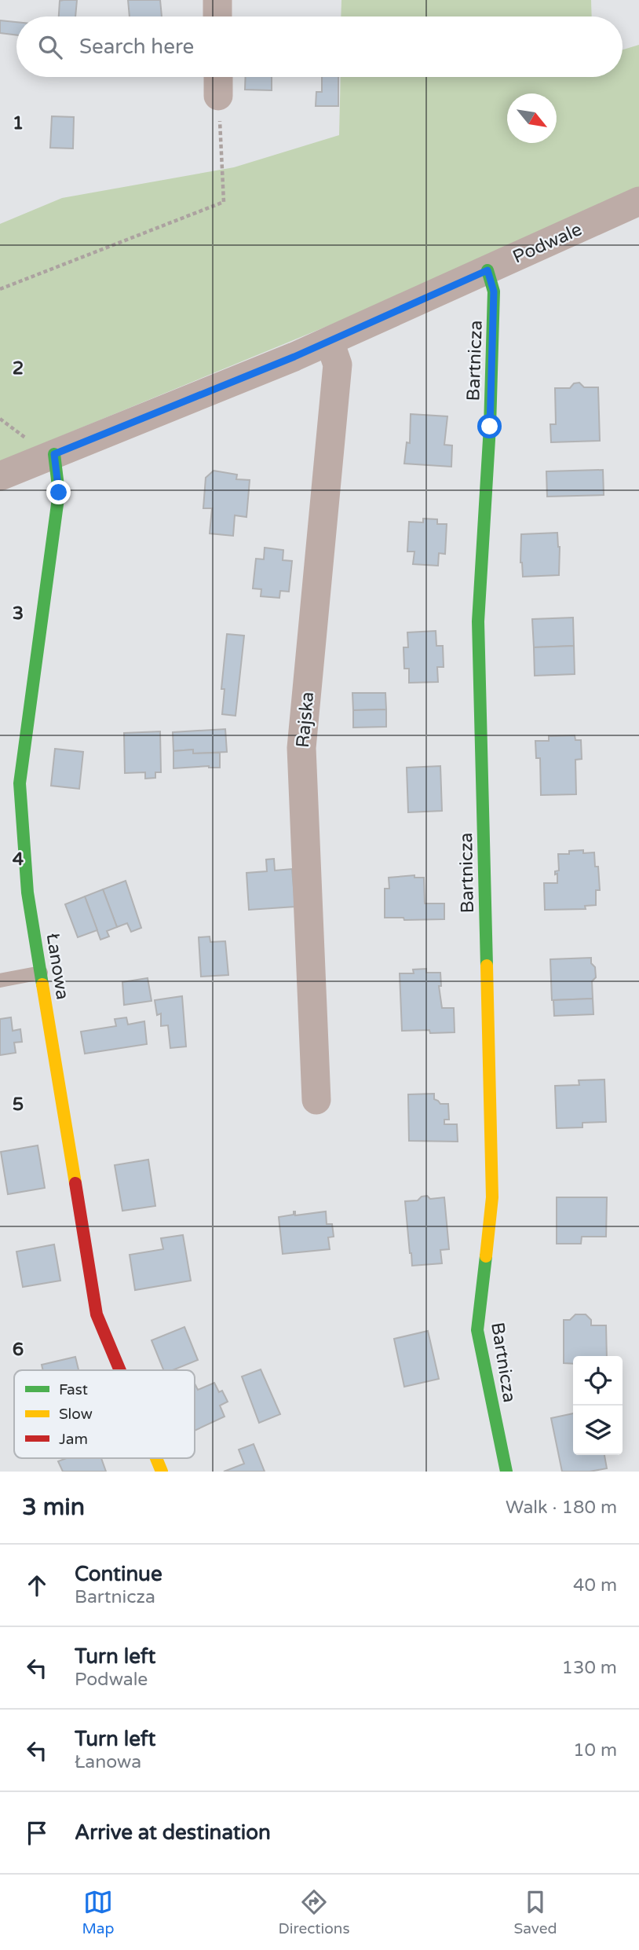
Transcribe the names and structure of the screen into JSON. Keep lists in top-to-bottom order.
{
  "streets": {
    "street": [
      "Podwale",
      "Bartnicza",
      "Rajska",
      "Łanowa"
    ]
  },
  "crossings": [
    ["Podwale", "Bartnicza"],
    ["Podwale", "Rajska"],
    ["Podwale", "Łanowa"]
  ],
  "legend": ["Fast", "Slow", "Jam"],
  "north": "bottom right",
  "page": {
    "search": "Search here",
    "heading": ["3 min", "Walk · 180 m"],
    "list": [
      ["Continue", "Bartnicza", "40 m"],
      ["Turn left", "Podwale", "130 m"],
      ["Turn left", "Łanowa", "10 m"],
      "Arrive at destination"
    ],
    "nav": ["Map", "Directions", "Saved"]
  },
  "grid": {
    "rows": [
      "1",
      "2",
      "3",
      "4",
      "5",
      "6"
    ]
  }
}
